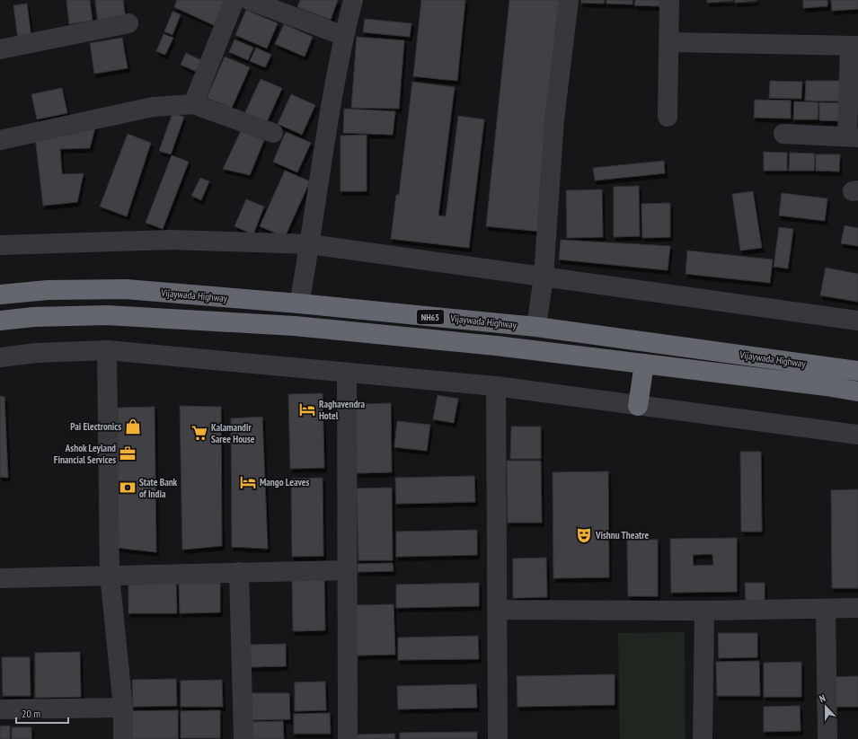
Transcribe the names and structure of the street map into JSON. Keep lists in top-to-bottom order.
{
  "streets": {
    "highway": ["Vijaywada Highway", "NH65"]
  },
  "places": {
    "hotel": ["Raghavendra Hotel", "Mango Leaves"],
    "shop": ["Pai Electronics"],
    "supermarket": ["Kalamandir Saree House"],
    "office": ["Ashok Leyland Financial Services"],
    "bank": ["State Bank of India"],
    "theatre": ["Vishnu Theatre"]
  },
  "scale_bar": "20 m",
  "north": "top"
}
